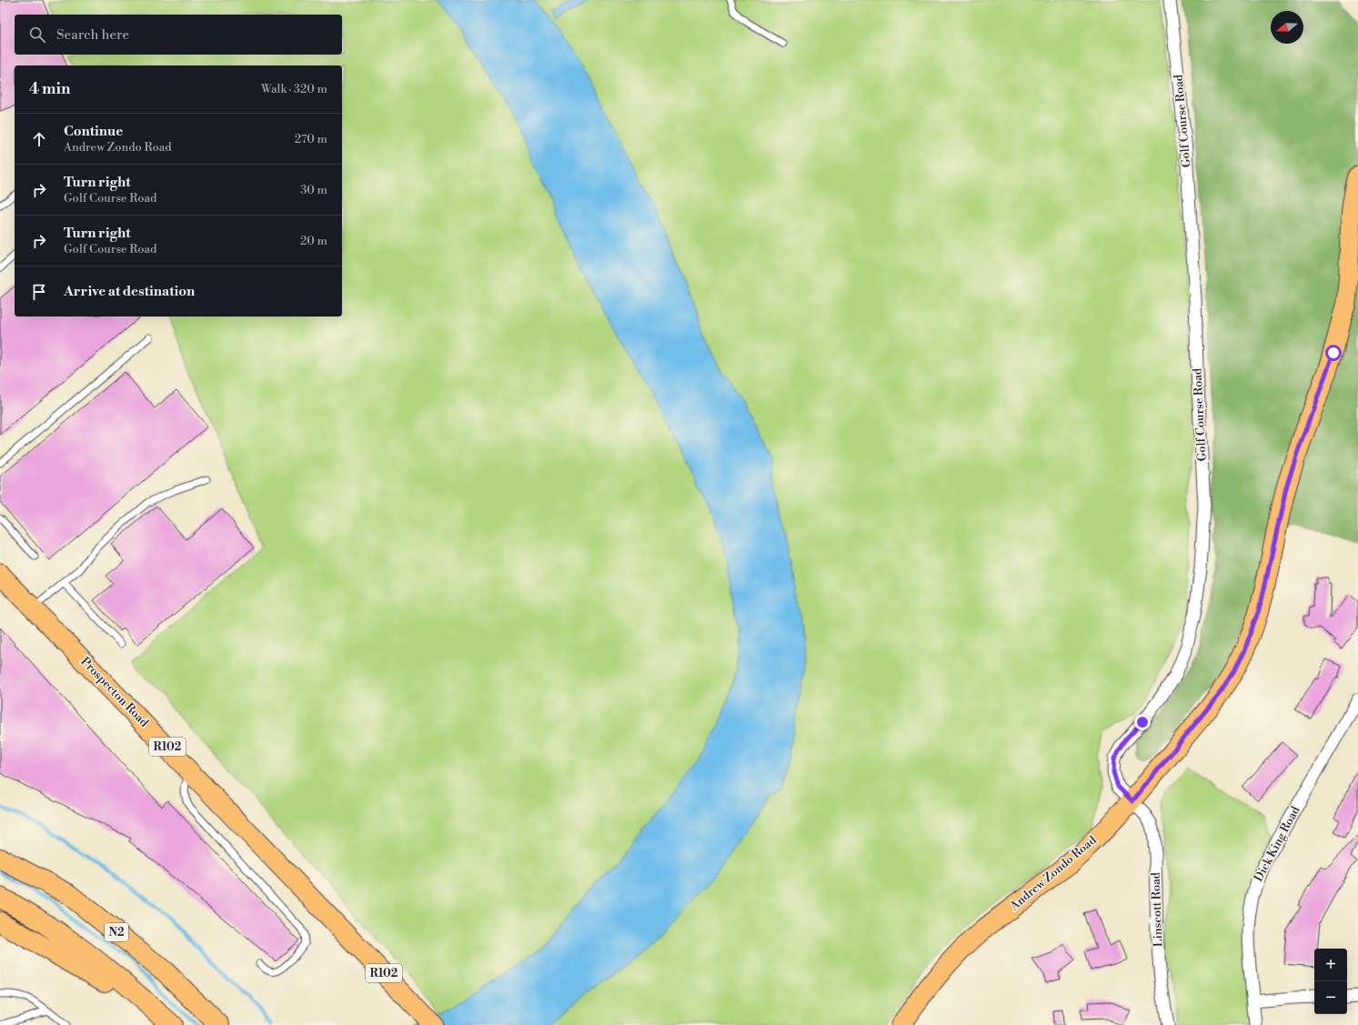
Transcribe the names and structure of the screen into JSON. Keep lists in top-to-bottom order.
{
  "streets": {
    "highway": ["N2"],
    "main road": ["Prospecton Road", "R102", "Andrew Zondo Road"],
    "street": ["Golf Course Road", "Dick King Road", "Linscott Road"]
  },
  "crossings": [
    ["Golf Course Road", "Andrew Zondo Road"],
    ["Golf Course Road", "Linscott Road"],
    ["Andrew Zondo Road", "Linscott Road"]
  ],
  "north": "left",
  "page": {
    "search": "Search here",
    "heading": ["4 min", "Walk · 320 m"],
    "list": [
      ["Continue", "Andrew Zondo Road", "270 m"],
      ["Turn right", "Golf Course Road", "30 m"],
      ["Turn right", "Golf Course Road", "20 m"],
      "Arrive at destination"
    ],
    "map_buttons": ["+", "−"]
  }
}
